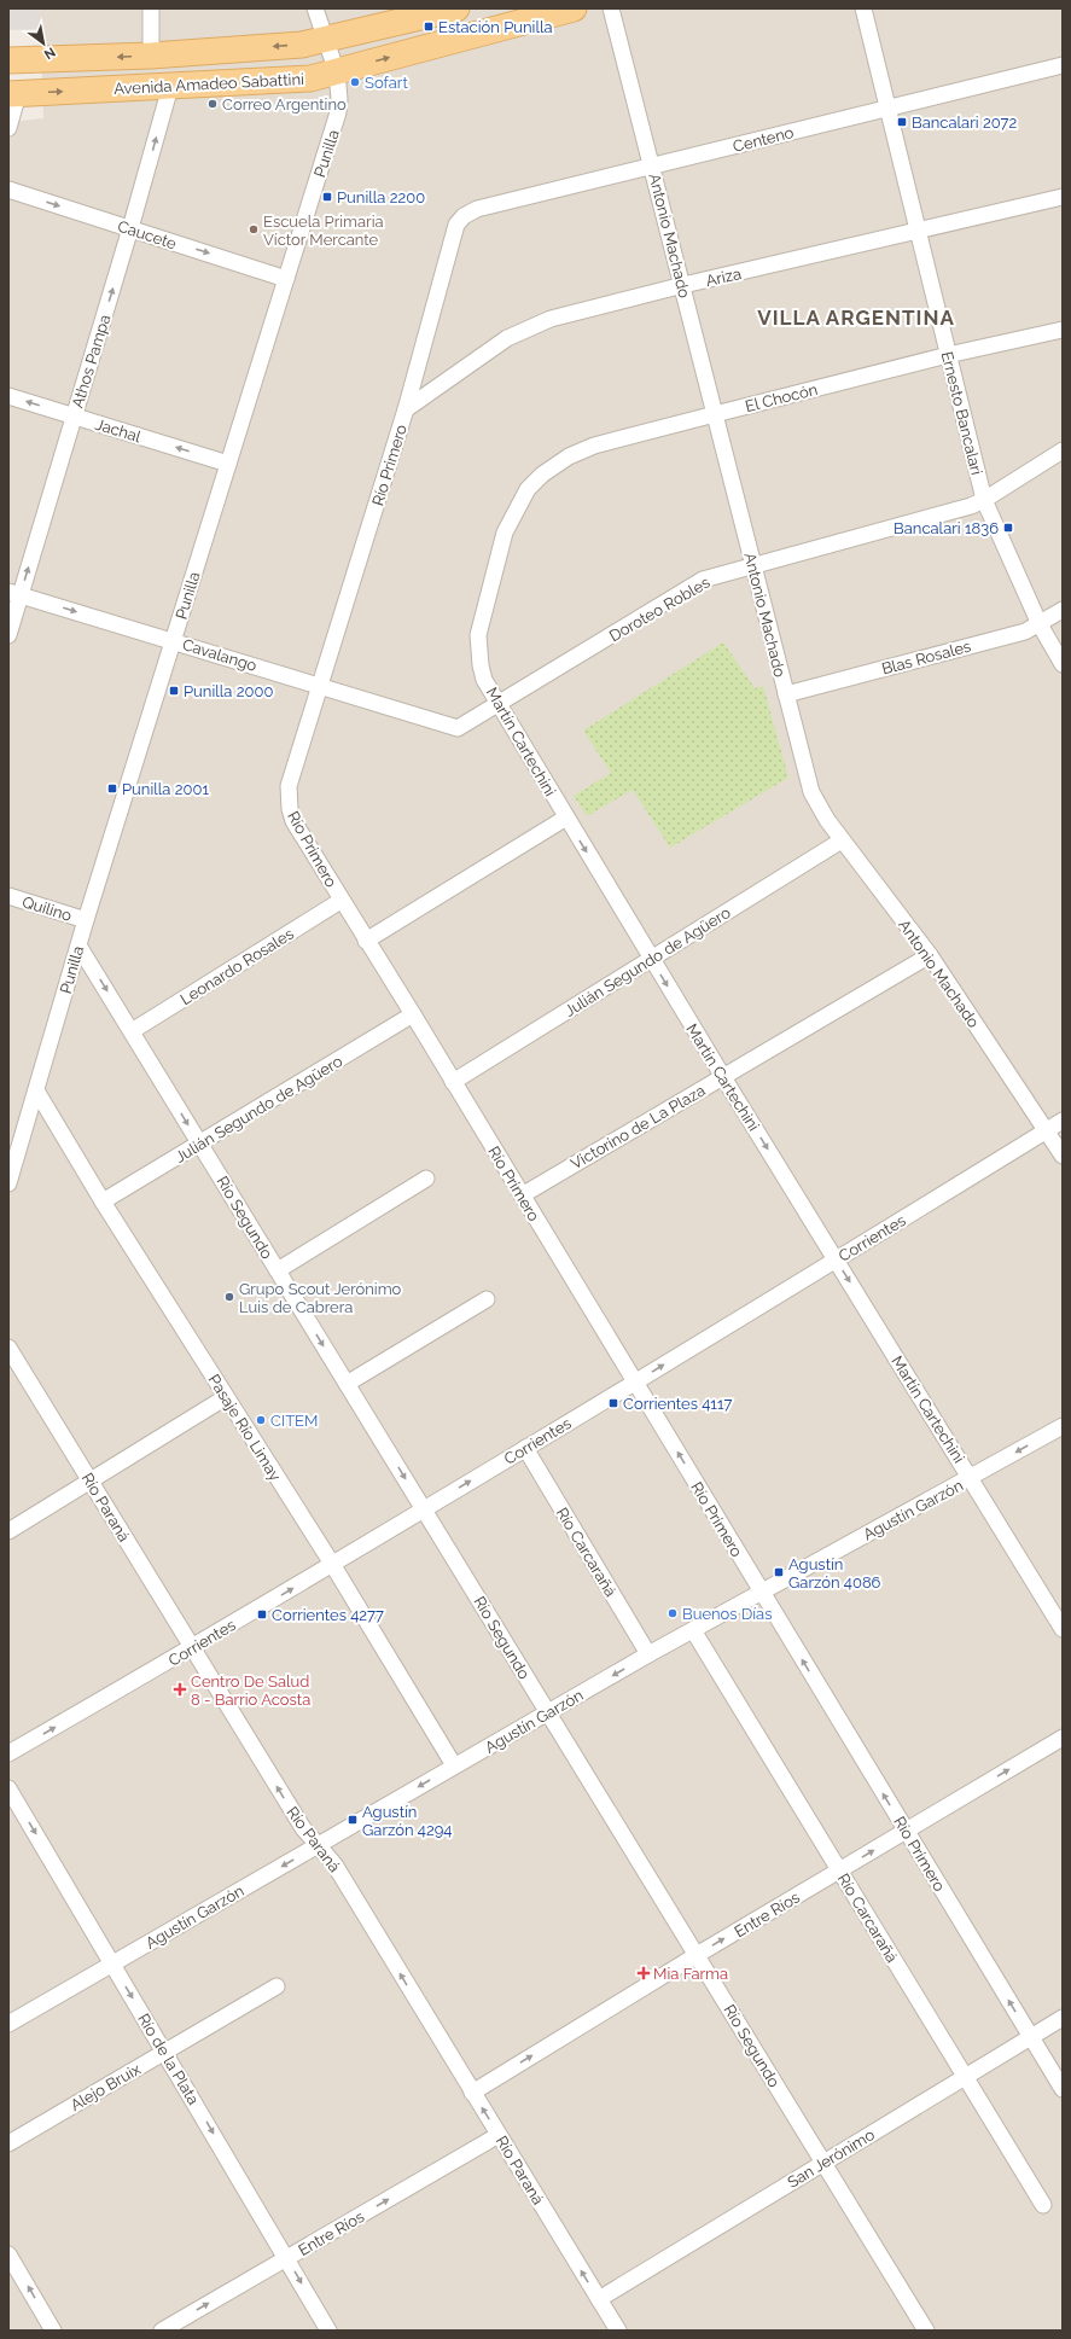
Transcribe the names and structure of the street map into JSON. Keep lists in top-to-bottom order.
{
  "streets": {
    "main road": ["Avenida Amadeo Sabattini"],
    "street": [
      "Centeno",
      "Punilla",
      "Caucete",
      "Antonio Machado",
      "Ariza",
      "Athos Pampa",
      "El Chocón",
      "Ernesto Bancalari",
      "Jachal",
      "Río Primero",
      "Doroteo Robles",
      "Cavalango",
      "Blas Rosales",
      "Martín Cartechini",
      "Quilino",
      "Julián Segundo de Agüero",
      "Leonardo Rosales",
      "Victorino de La Plaza",
      "Río Segundo",
      "Corrientes",
      "Pasaje Río Limay",
      "Río Paraná",
      "Agustín Garzón",
      "Río Carcarañá",
      "Entre Ríos",
      "Río de la Plata",
      "Alejo Bruix",
      "San Jerónimo"
    ]
  },
  "crossings": [
    ["Avenida Amadeo Sabattini", "Punilla"],
    ["Avenida Amadeo Sabattini", "Athos Pampa"],
    ["Centeno", "Antonio Machado"],
    ["Centeno", "Ernesto Bancalari"],
    ["Centeno", "Río Primero"],
    ["Punilla", "Caucete"],
    ["Punilla", "Jachal"],
    ["Punilla", "Cavalango"],
    ["Punilla", "Quilino"],
    ["Punilla", "Río Segundo"],
    ["Punilla", "Pasaje Río Limay"],
    ["Caucete", "Athos Pampa"],
    ["Antonio Machado", "Ariza"],
    ["Antonio Machado", "El Chocón"],
    ["Antonio Machado", "Doroteo Robles"],
    ["Antonio Machado", "Blas Rosales"],
    ["Antonio Machado", "Julián Segundo de Agüero"],
    ["Antonio Machado", "Victorino de La Plaza"],
    ["Antonio Machado", "Corrientes"],
    ["Ariza", "Ernesto Bancalari"],
    ["Ariza", "Río Primero"],
    ["Athos Pampa", "Jachal"],
    ["Athos Pampa", "Cavalango"],
    ["El Chocón", "Ernesto Bancalari"],
    ["El Chocón", "Martín Cartechini"],
    ["Ernesto Bancalari", "Doroteo Robles"],
    ["Ernesto Bancalari", "Blas Rosales"],
    ["Río Primero", "Cavalango"],
    ["Río Primero", "Julián Segundo de Agüero"],
    ["Río Primero", "Leonardo Rosales"],
    ["Río Primero", "Victorino de La Plaza"],
    ["Río Primero", "Corrientes"],
    ["Río Primero", "Agustín Garzón"],
    ["Río Primero", "Entre Ríos"],
    ["Río Primero", "San Jerónimo"],
    ["Doroteo Robles", "Cavalango"],
    ["Doroteo Robles", "Martín Cartechini"],
    ["Martín Cartechini", "Julián Segundo de Agüero"],
    ["Martín Cartechini", "Victorino de La Plaza"],
    ["Martín Cartechini", "Corrientes"],
    ["Martín Cartechini", "Agustín Garzón"],
    ["Julián Segundo de Agüero", "Río Segundo"],
    ["Julián Segundo de Agüero", "Pasaje Río Limay"],
    ["Leonardo Rosales", "Río Segundo"],
    ["Río Segundo", "Corrientes"],
    ["Río Segundo", "Agustín Garzón"],
    ["Río Segundo", "Entre Ríos"],
    ["Río Segundo", "San Jerónimo"],
    ["Corrientes", "Pasaje Río Limay"],
    ["Corrientes", "Río Paraná"],
    ["Corrientes", "Río Carcarañá"],
    ["Pasaje Río Limay", "Agustín Garzón"],
    ["Río Paraná", "Agustín Garzón"],
    ["Río Paraná", "Entre Ríos"],
    ["Río Paraná", "San Jerónimo"],
    ["Agustín Garzón", "Río Carcarañá"],
    ["Agustín Garzón", "Río de la Plata"],
    ["Río Carcarañá", "Entre Ríos"],
    ["Río Carcarañá", "San Jerónimo"],
    ["Entre Ríos", "Río de la Plata"],
    ["Río de la Plata", "Alejo Bruix"]
  ],
  "one_way": [
    "Caucete",
    "Athos Pampa",
    "Jachal",
    "Río Primero",
    "Cavalango",
    "Martín Cartechini",
    "Corrientes",
    "Río Paraná",
    "Agustín Garzón",
    "Entre Ríos",
    "Río de la Plata"
  ],
  "districts": ["VILLA ARGENTINA"],
  "places": {
    "transit": [
      "Estación Punilla",
      "Bancalari 2072",
      "Punilla 2200",
      "Bancalari 1836",
      "Punilla 2000",
      "Punilla 2001",
      "Corrientes 4117",
      "Agustín Garzón 4086",
      "Corrientes 4277",
      "Agustín Garzón 4294"
    ],
    "other": [
      "Sofart",
      "Correo Argentino",
      "Escuela Primaria Víctor Mercante",
      "Grupo Scout Jerónimo Luis de Cabrera",
      "CITEM",
      "Buenos Días"
    ],
    "health": ["Centro De Salud 8 - Barrio Acosta", "Mia Farma"]
  },
  "north": "bottom right"
}
